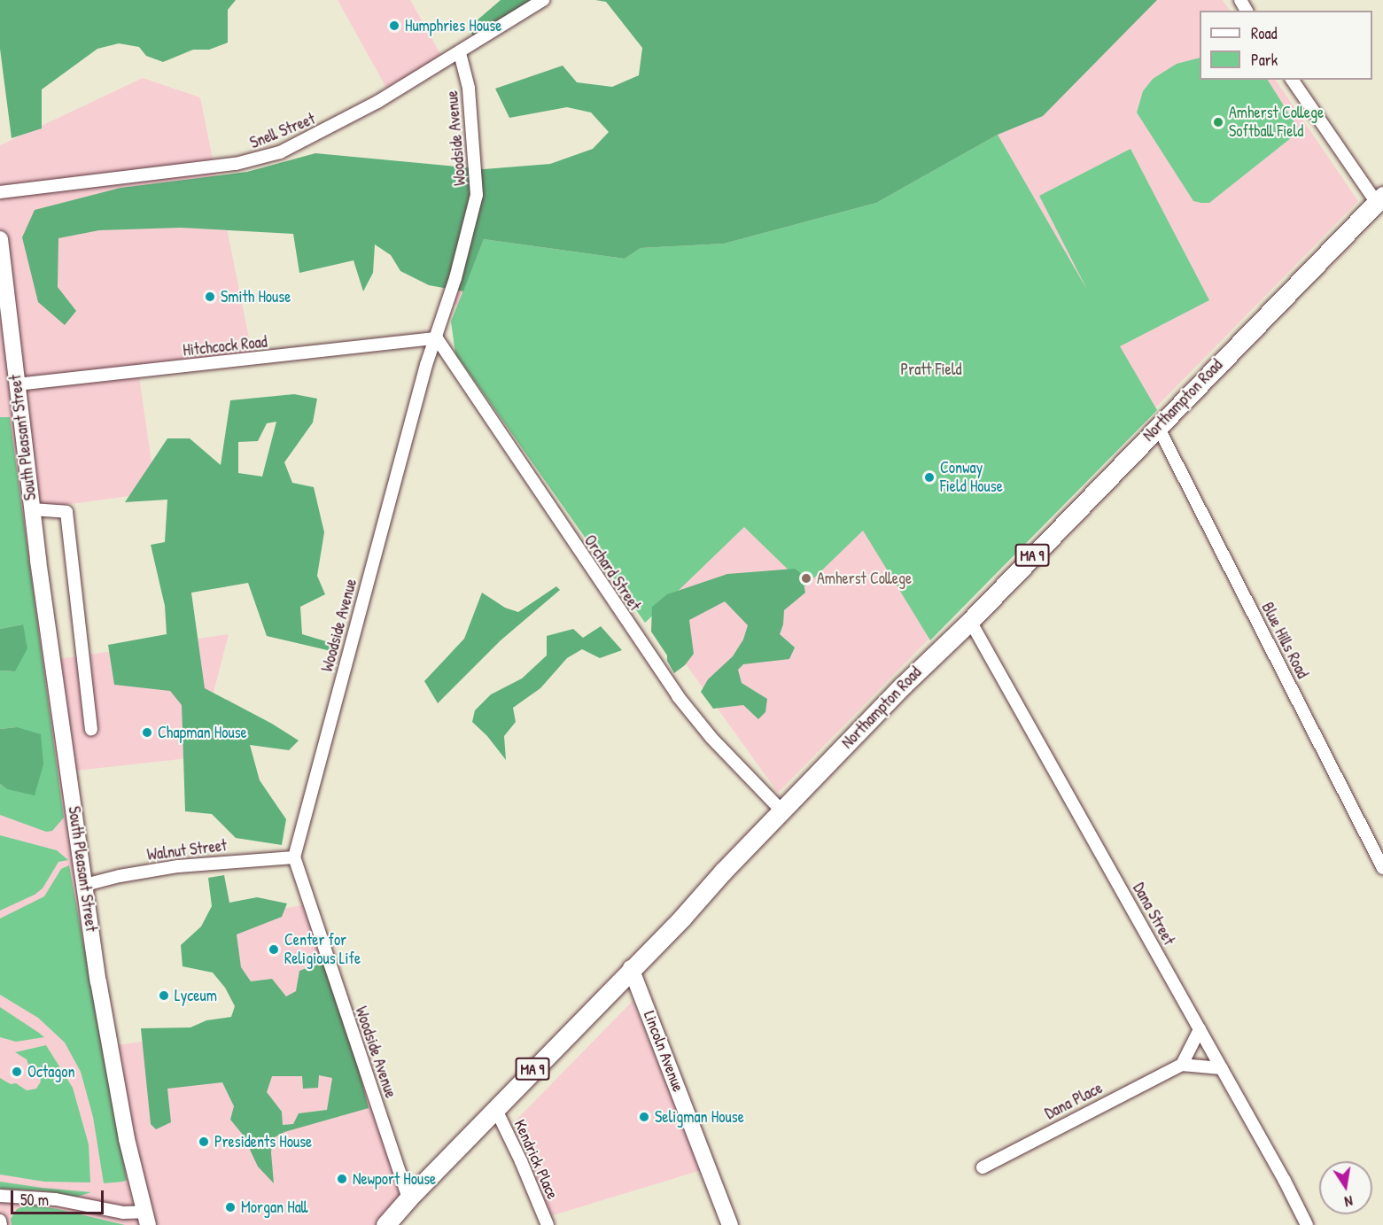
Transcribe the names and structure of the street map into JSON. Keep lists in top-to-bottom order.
{
  "streets": {
    "highway": ["Northampton Road", "MA 9"],
    "main road": ["South Pleasant Street", "Lincoln Avenue"],
    "street": [
      "Snell Street",
      "Woodside Avenue",
      "Hitchcock Road",
      "Orchard Street",
      "Blue Hills Road",
      "Walnut Street",
      "Dana Street",
      "Dana Place",
      "Kendrick Place"
    ]
  },
  "crossings": [
    ["Snell Street", "Woodside Avenue"],
    ["Woodside Avenue", "Hitchcock Road"],
    ["Woodside Avenue", "Northampton Road"],
    ["Woodside Avenue", "Orchard Street"],
    ["Woodside Avenue", "Walnut Street"],
    ["Hitchcock Road", "South Pleasant Street"],
    ["Hitchcock Road", "Orchard Street"],
    ["Northampton Road", "Orchard Street"],
    ["Northampton Road", "Blue Hills Road"],
    ["Northampton Road", "Dana Street"],
    ["Northampton Road", "Lincoln Avenue"],
    ["Northampton Road", "Kendrick Place"],
    ["South Pleasant Street", "Walnut Street"]
  ],
  "parks": ["Pratt Field"],
  "places": [
    "Humphries House",
    "Amherst College Softball Field",
    "Smith House",
    "Conway Field House",
    "Amherst College",
    "Chapman House",
    "Center for Religious Life",
    "Lyceum",
    "Octagon",
    "Seligman House",
    "Presidents House",
    "Newport House",
    "Morgan Hall"
  ],
  "legend": ["Road", "Park"],
  "scale_bar": "50 m",
  "north": "bottom"
}
